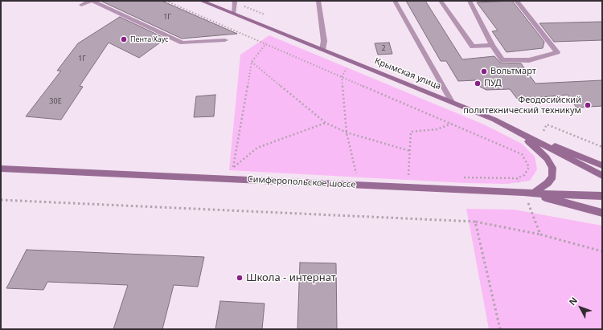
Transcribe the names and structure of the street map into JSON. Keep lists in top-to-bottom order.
{
  "streets": {
    "main road": ["Крымская улица", "Симферопольское шоссе"]
  },
  "places": [
    "Пента Хаус",
    "Вольтмарт",
    "ПУД",
    "Феодосийский политехнический техникум",
    "Школа - интернат"
  ],
  "house_numbers": [
    "1Г",
    "2",
    "1Г",
    "30Е"
  ],
  "north": "top left"
}
